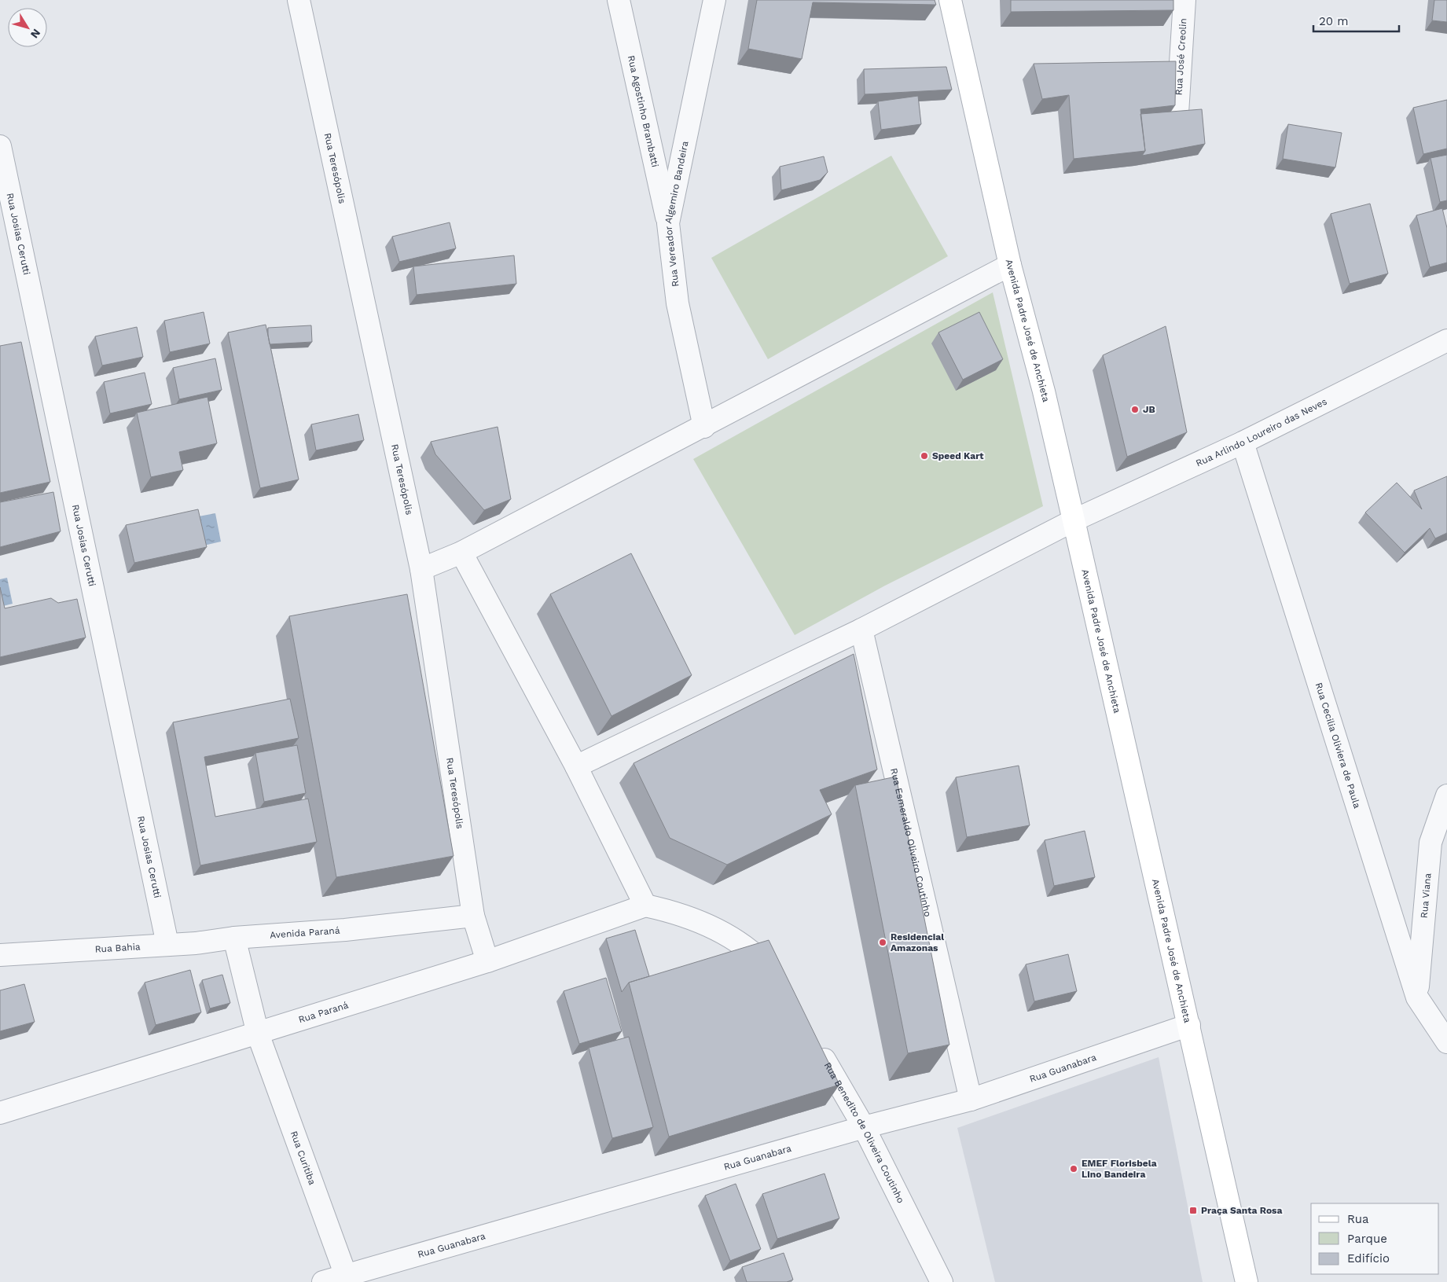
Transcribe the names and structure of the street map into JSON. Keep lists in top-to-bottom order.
{
  "streets": {
    "main road": ["Avenida Padre José de Anchieta"],
    "street": [
      "Rua José Creolin",
      "Rua Agostinho Brambatti",
      "Rua Teresópolis",
      "Rua Vereador Algemiro Bandeira",
      "Rua Josias Cerutti",
      "Rua Arlindo Loureiro das Neves",
      "Rua Cecilia Oliviera de Paula",
      "Rua Esmeraldo Oliveiro Coutinho",
      "Rua Viana",
      "Avenida Paraná",
      "Rua Bahia",
      "Rua Paraná",
      "Rua Guanabara",
      "Rua Benedito de Oliveira Coutinho",
      "Rua Curitiba"
    ]
  },
  "crossings": [
    ["Rua Agostinho Brambatti", "Rua Vereador Algemiro Bandeira"],
    ["Rua Teresópolis", "Avenida Paraná"],
    ["Rua Teresópolis", "Rua Paraná"],
    ["Rua Josias Cerutti", "Rua Bahia"],
    ["Avenida Padre José de Anchieta", "Rua Arlindo Loureiro das Neves"],
    ["Avenida Padre José de Anchieta", "Rua Guanabara"],
    ["Rua Arlindo Loureiro das Neves", "Rua Cecilia Oliviera de Paula"],
    ["Rua Cecilia Oliviera de Paula", "Rua Viana"],
    ["Rua Esmeraldo Oliveiro Coutinho", "Rua Guanabara"],
    ["Avenida Paraná", "Rua Bahia"],
    ["Rua Paraná", "Rua Curitiba"],
    ["Rua Guanabara", "Rua Benedito de Oliveira Coutinho"],
    ["Rua Guanabara", "Rua Curitiba"]
  ],
  "places": {
    "other": [
      "JB",
      "Speed Kart",
      "Residencial Amazonas",
      "EMEF Florisbela Lino Bandeira"
    ],
    "transit": ["Praça Santa Rosa"]
  },
  "legend": ["Rua", "Parque", "Edifício"],
  "scale_bar": "20 m",
  "north": "bottom right"
}
